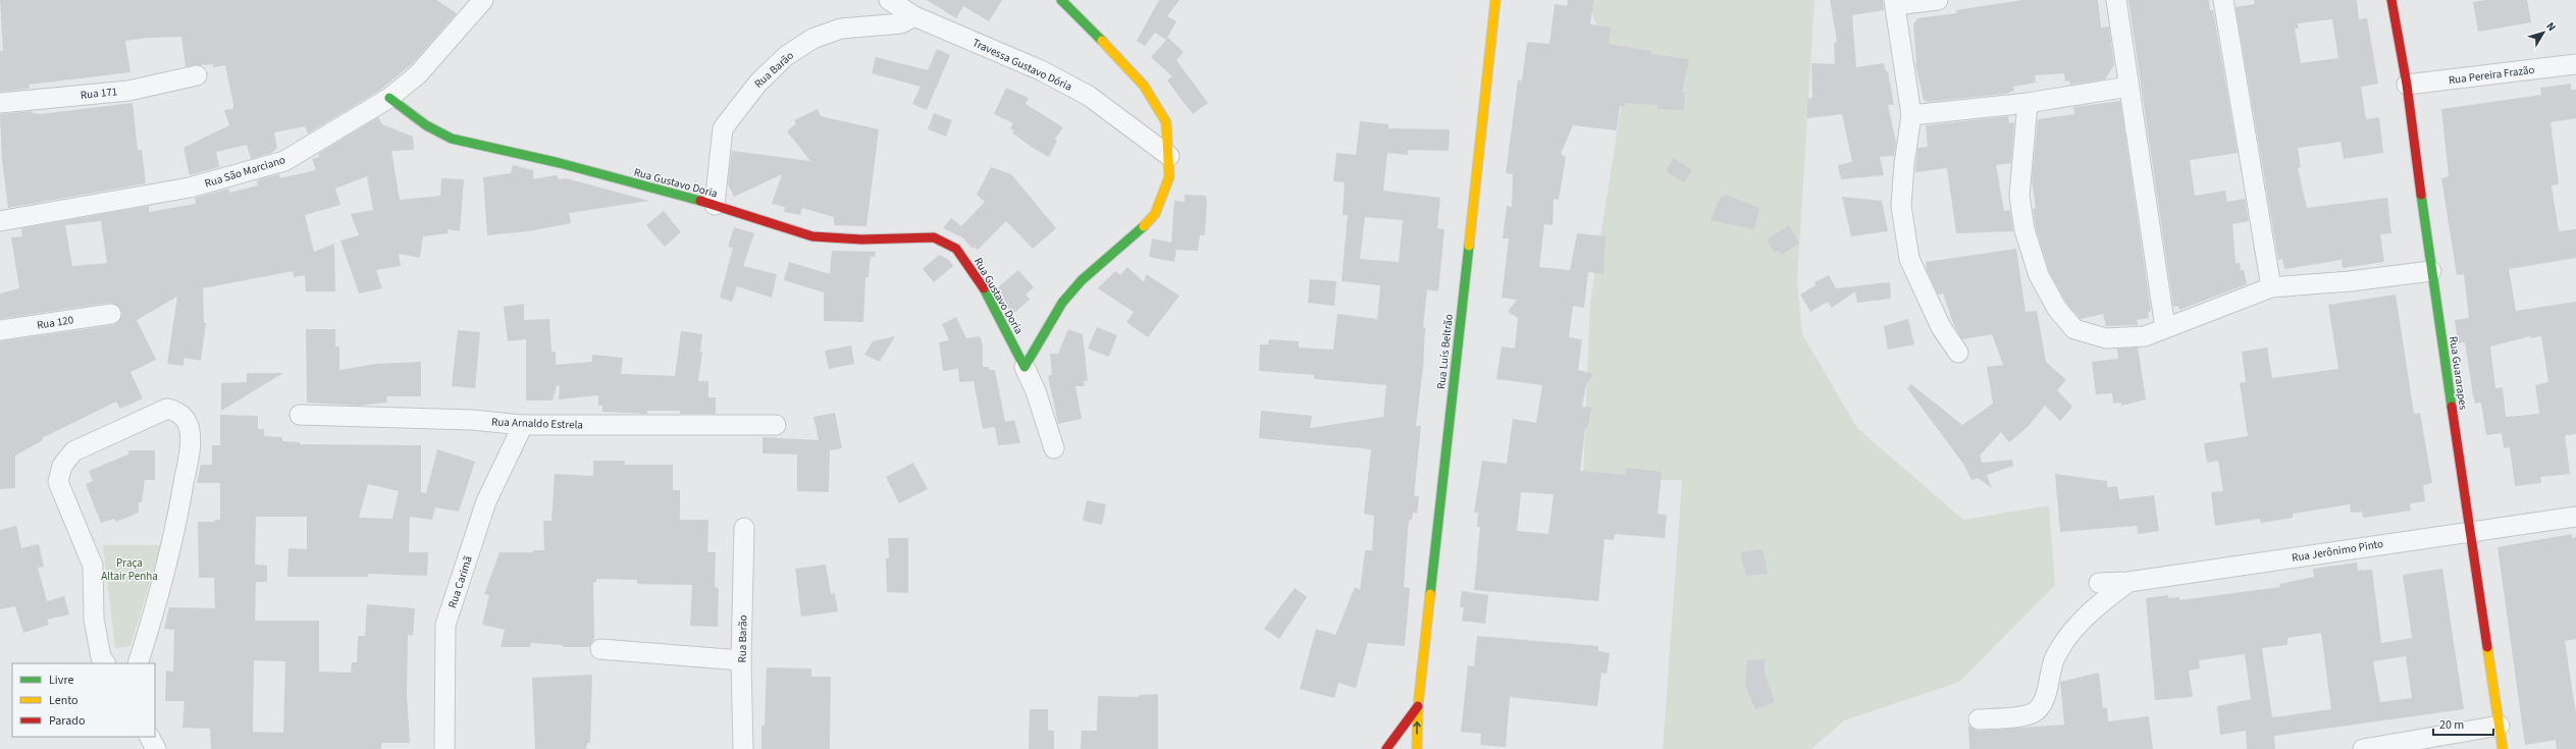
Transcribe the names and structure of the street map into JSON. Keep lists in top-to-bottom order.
{
  "streets": {
    "street": [
      "Travessa Gustavo Dória",
      "Rua Barão",
      "Rua Pereira Frazão",
      "Rua 171",
      "Rua São Marciano",
      "Rua Gustavo Doria",
      "Rua 120",
      "Rua Luís Beltrão",
      "Rua Guararapes",
      "Rua Arnaldo Estrela",
      "Rua Jerônimo Pinto",
      "Rua Carimã"
    ]
  },
  "crossings": [
    ["Travessa Gustavo Dória", "Rua Barão"],
    ["Rua Barão", "Rua Gustavo Doria"],
    ["Rua Pereira Frazão", "Rua Guararapes"],
    ["Rua São Marciano", "Rua Gustavo Doria"],
    ["Rua Guararapes", "Rua Jerônimo Pinto"],
    ["Rua Arnaldo Estrela", "Rua Carimã"]
  ],
  "parks": ["Praça Altair Penha"],
  "legend": ["Livre", "Lento", "Parado"],
  "scale_bar": "20 m",
  "north": "top right"
}
